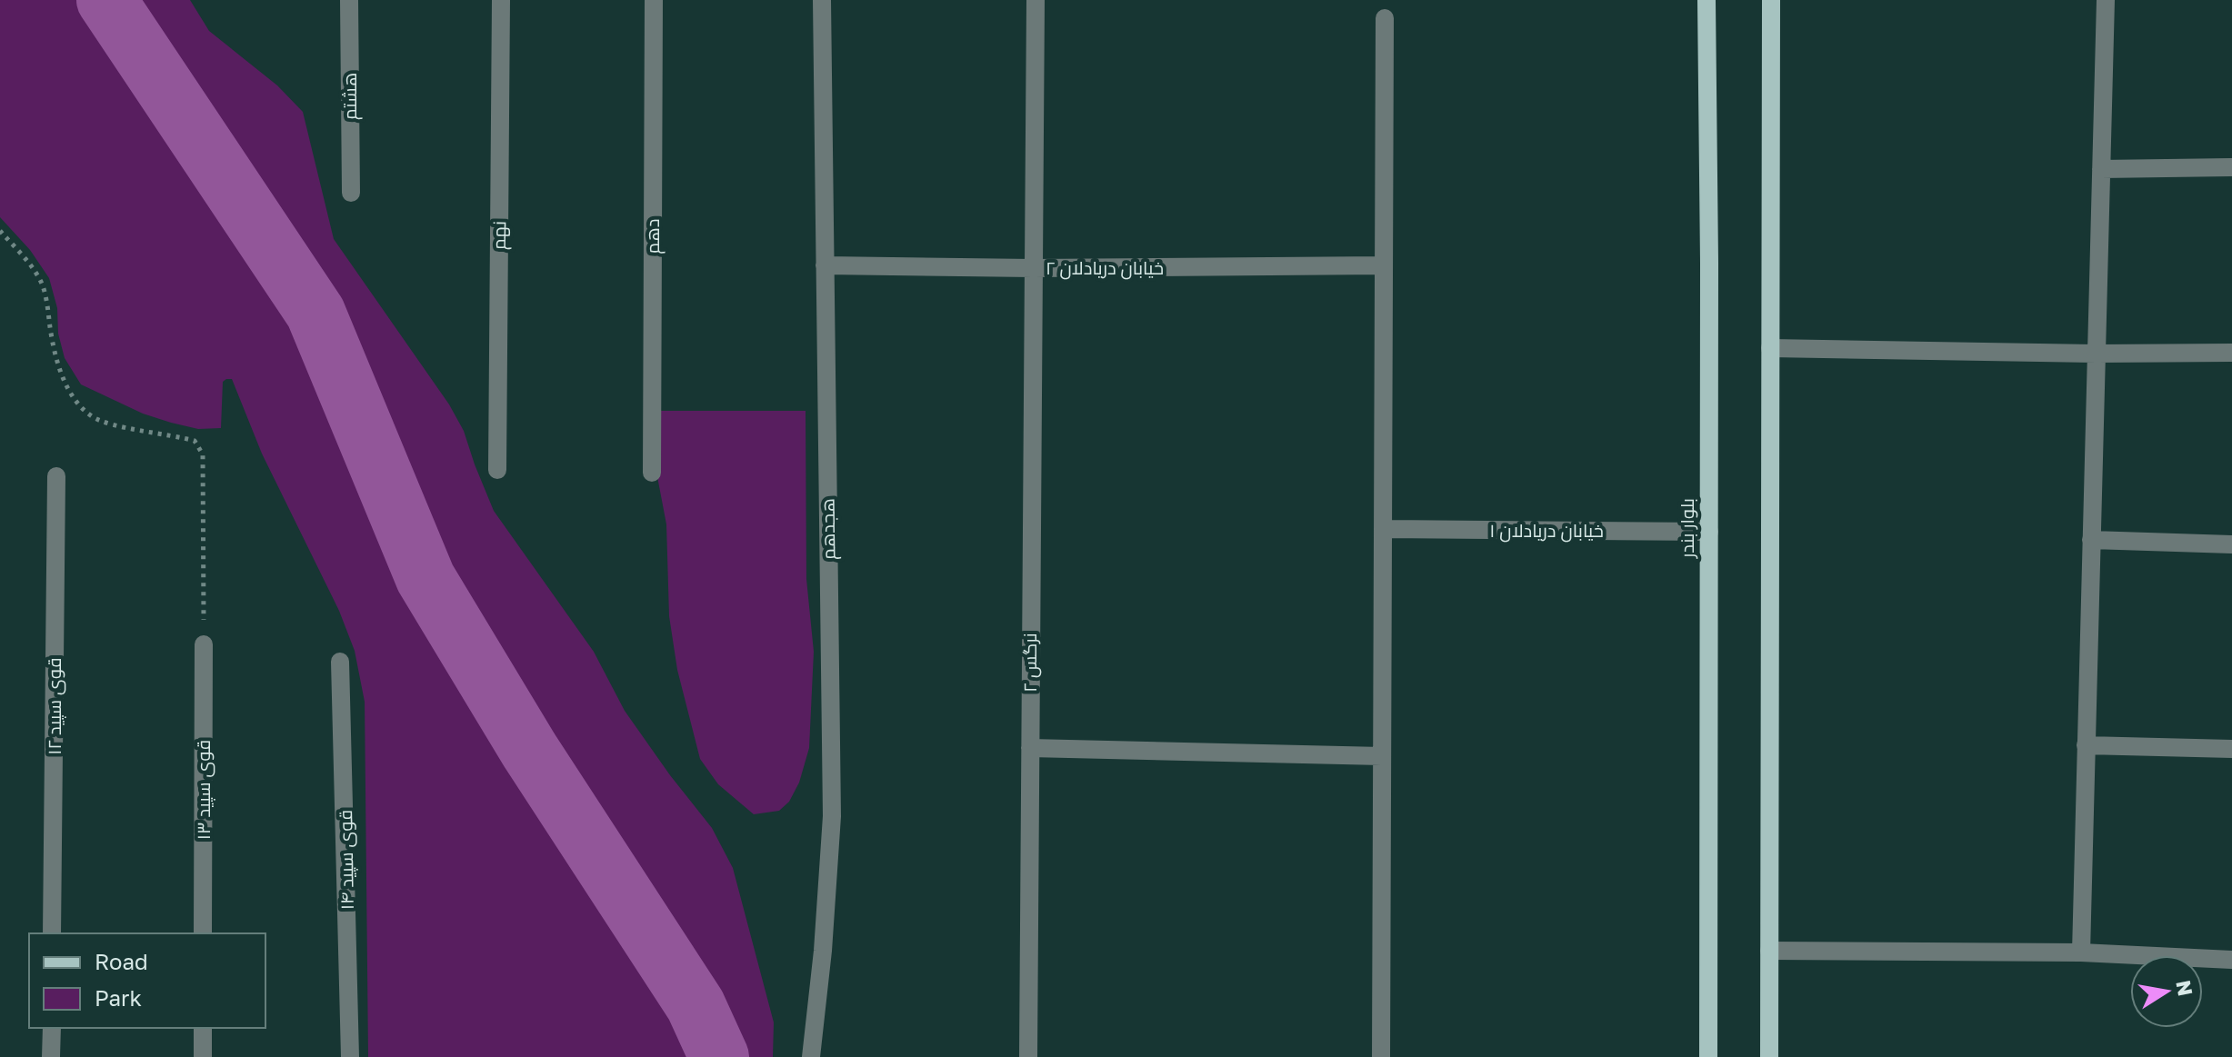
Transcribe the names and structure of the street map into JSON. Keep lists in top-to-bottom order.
{
  "streets": {
    "main road": ["بلوار بندر"],
    "street": [
      "هشتم",
      "نهم",
      "دهم",
      "خیابان دریادلان ۲",
      "هجدهم",
      "خیابان دریادلان ۱",
      "نرگس ۲",
      "قوی سپید ۱۲",
      "قوی سپید ۱۳",
      "قوی سپید ۱۴"
    ]
  },
  "crossings": [
    ["خیابان دریادلان ۲", "هجدهم"],
    ["خیابان دریادلان ۲", "نرگس ۲"],
    ["بلوار بندر", "خیابان دریادلان ۱"]
  ],
  "legend": ["Road", "Park"],
  "north": "right"
}
